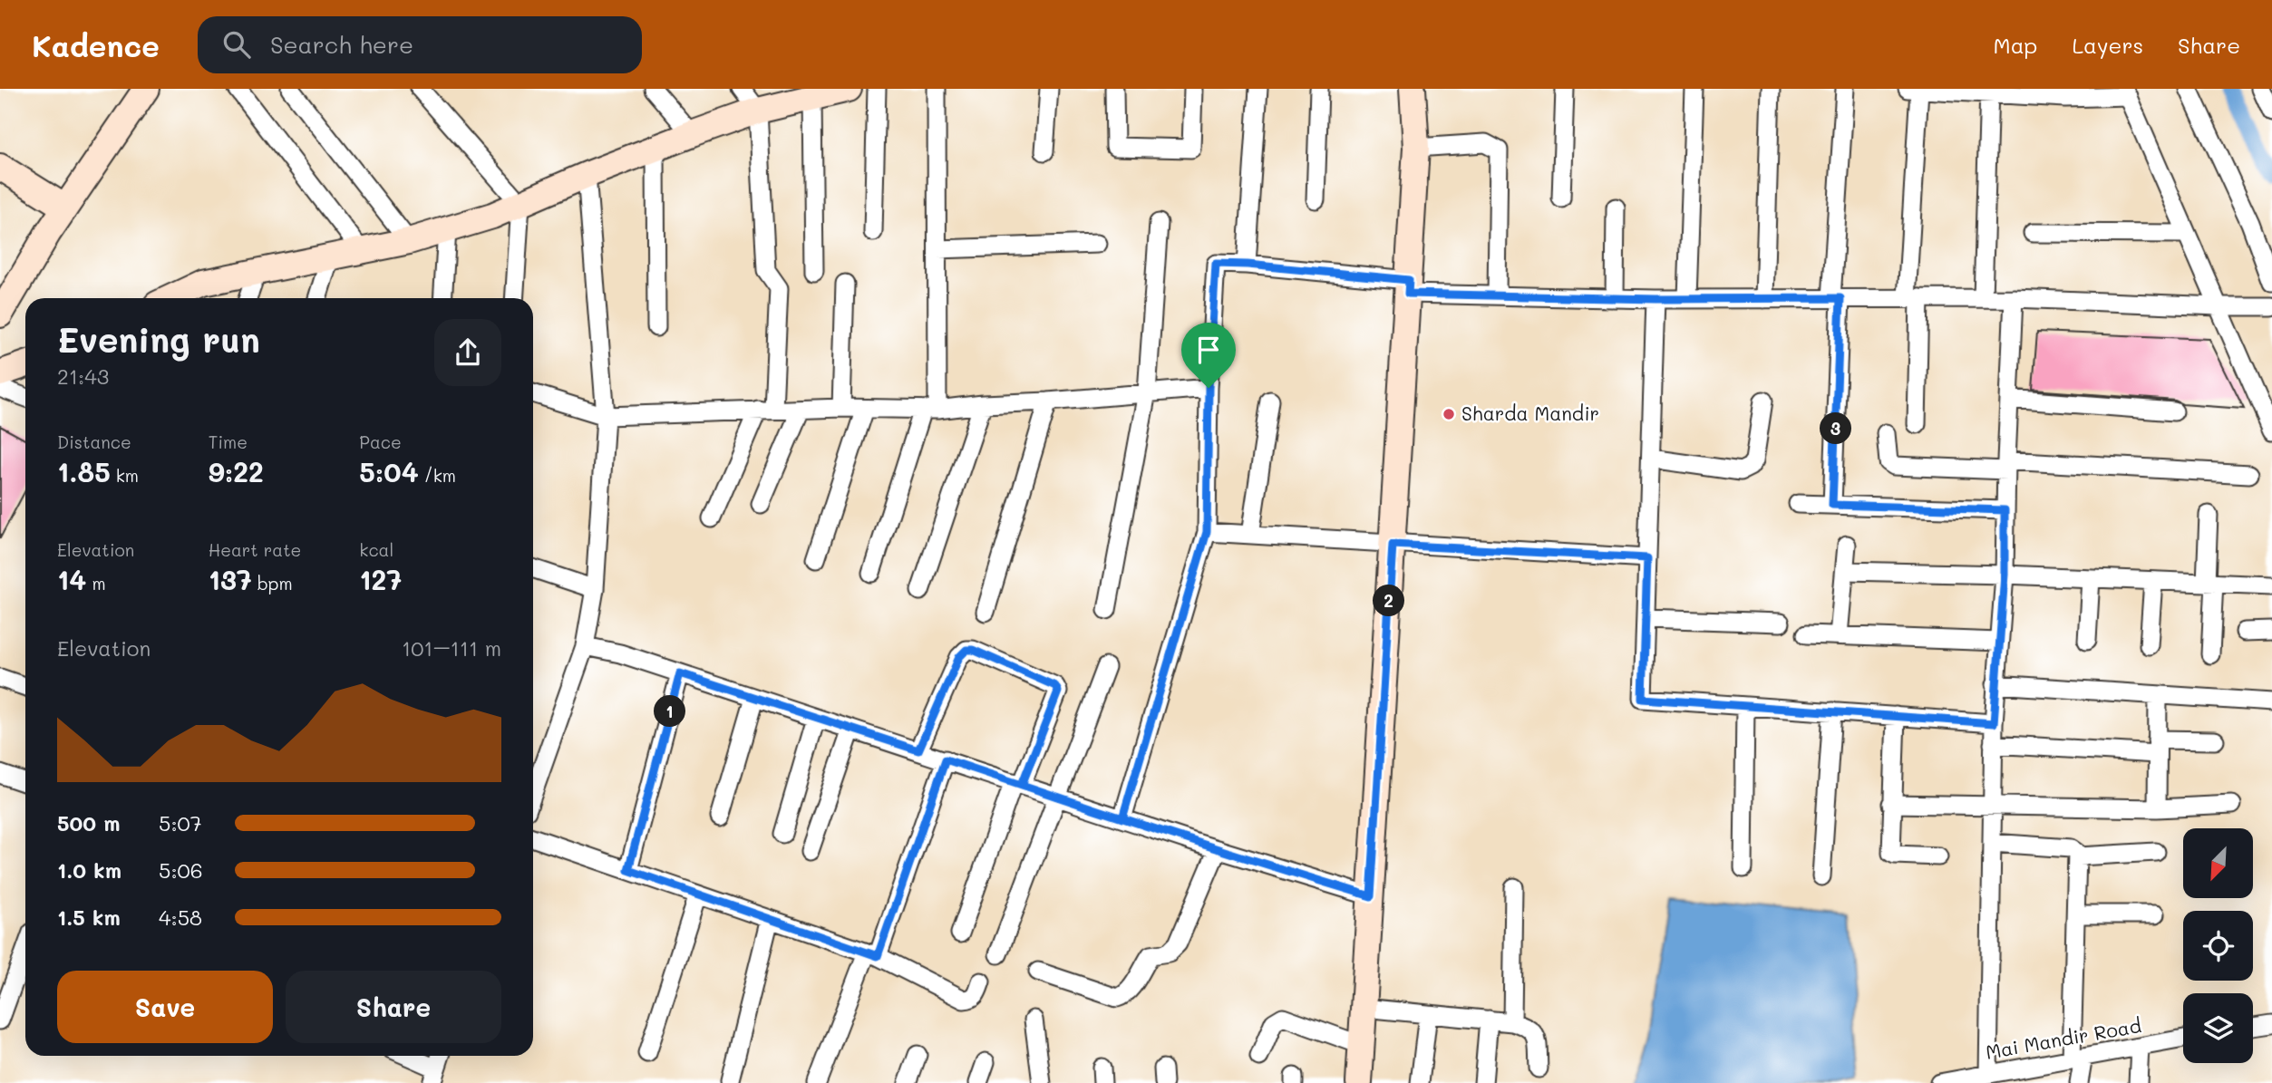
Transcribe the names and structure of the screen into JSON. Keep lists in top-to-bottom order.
{
  "streets": {
    "street": ["Mai Mandir Road"]
  },
  "places": ["Sharda Mandir"],
  "north": "bottom left",
  "page": {
    "header": "Kadence",
    "search": "Search here",
    "nav": ["Map", "Layers", "Share"],
    "heading": ["Evening run", "21:43"],
    "stats": [
      ["Distance", "1.85 km"],
      ["Time", "9:22"],
      ["Pace", "5:04 /km"],
      ["Elevation", "14 m"],
      ["Heart rate", "137 bpm"],
      ["kcal", "127"]
    ],
    "pins": ["3", "2", "1"],
    "chart": ["Elevation", "101–111 m"],
    "list": [
      {
        "name": "500 m",
        "note": "5:07"
      },
      {
        "name": "1.0 km",
        "note": "5:06"
      },
      {
        "name": "1.5 km",
        "note": "4:58"
      }
    ],
    "buttons": ["Save", "Share"]
  }
}
